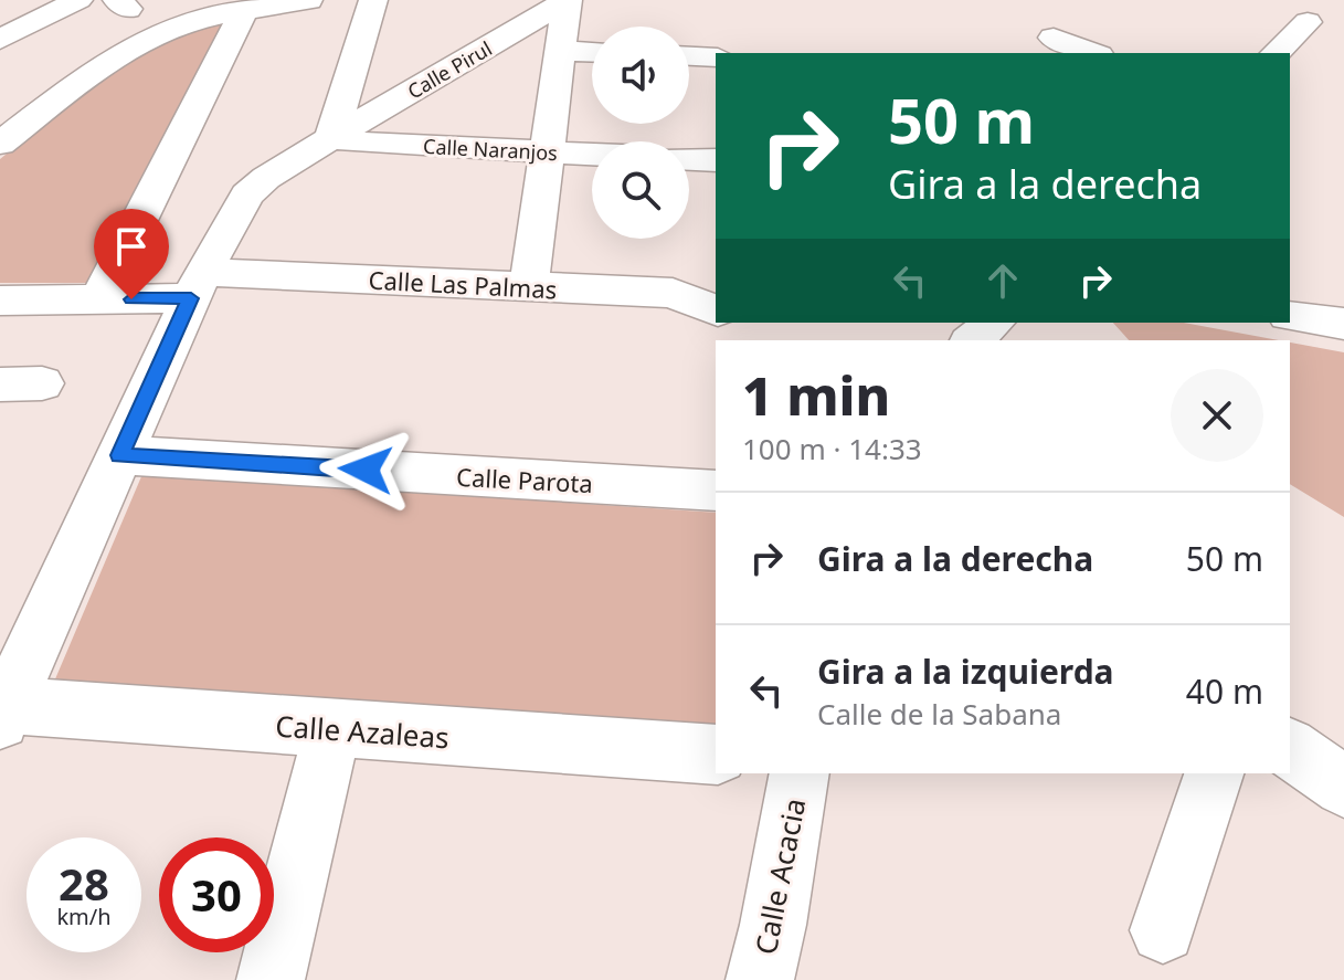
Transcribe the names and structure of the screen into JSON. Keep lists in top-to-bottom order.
{
  "streets": {
    "street": [
      "Calle Pirul",
      "Calle Naranjos",
      "Calle Las Palmas",
      "Calle Parota",
      "Calle Azaleas",
      "Calle Acacia"
    ]
  },
  "crossings": [
    ["Calle Pirul", "Calle Naranjos"],
    ["Calle Pirul", "Calle Las Palmas"],
    ["Calle Pirul", "Calle Parota"],
    ["Calle Pirul", "Calle Azaleas"]
  ],
  "page": {
    "turn": ["50 m", "Gira a la derecha"],
    "heading": ["1 min", "100 m · 14:33"],
    "list": [
      {
        "name": "Gira a la derecha",
        "value": "50 m"
      },
      {
        "name": "Gira a la izquierda",
        "note": "Calle de la Sabana",
        "value": "40 m"
      }
    ],
    "speed": "28 km/h",
    "limit": "30"
  }
}
